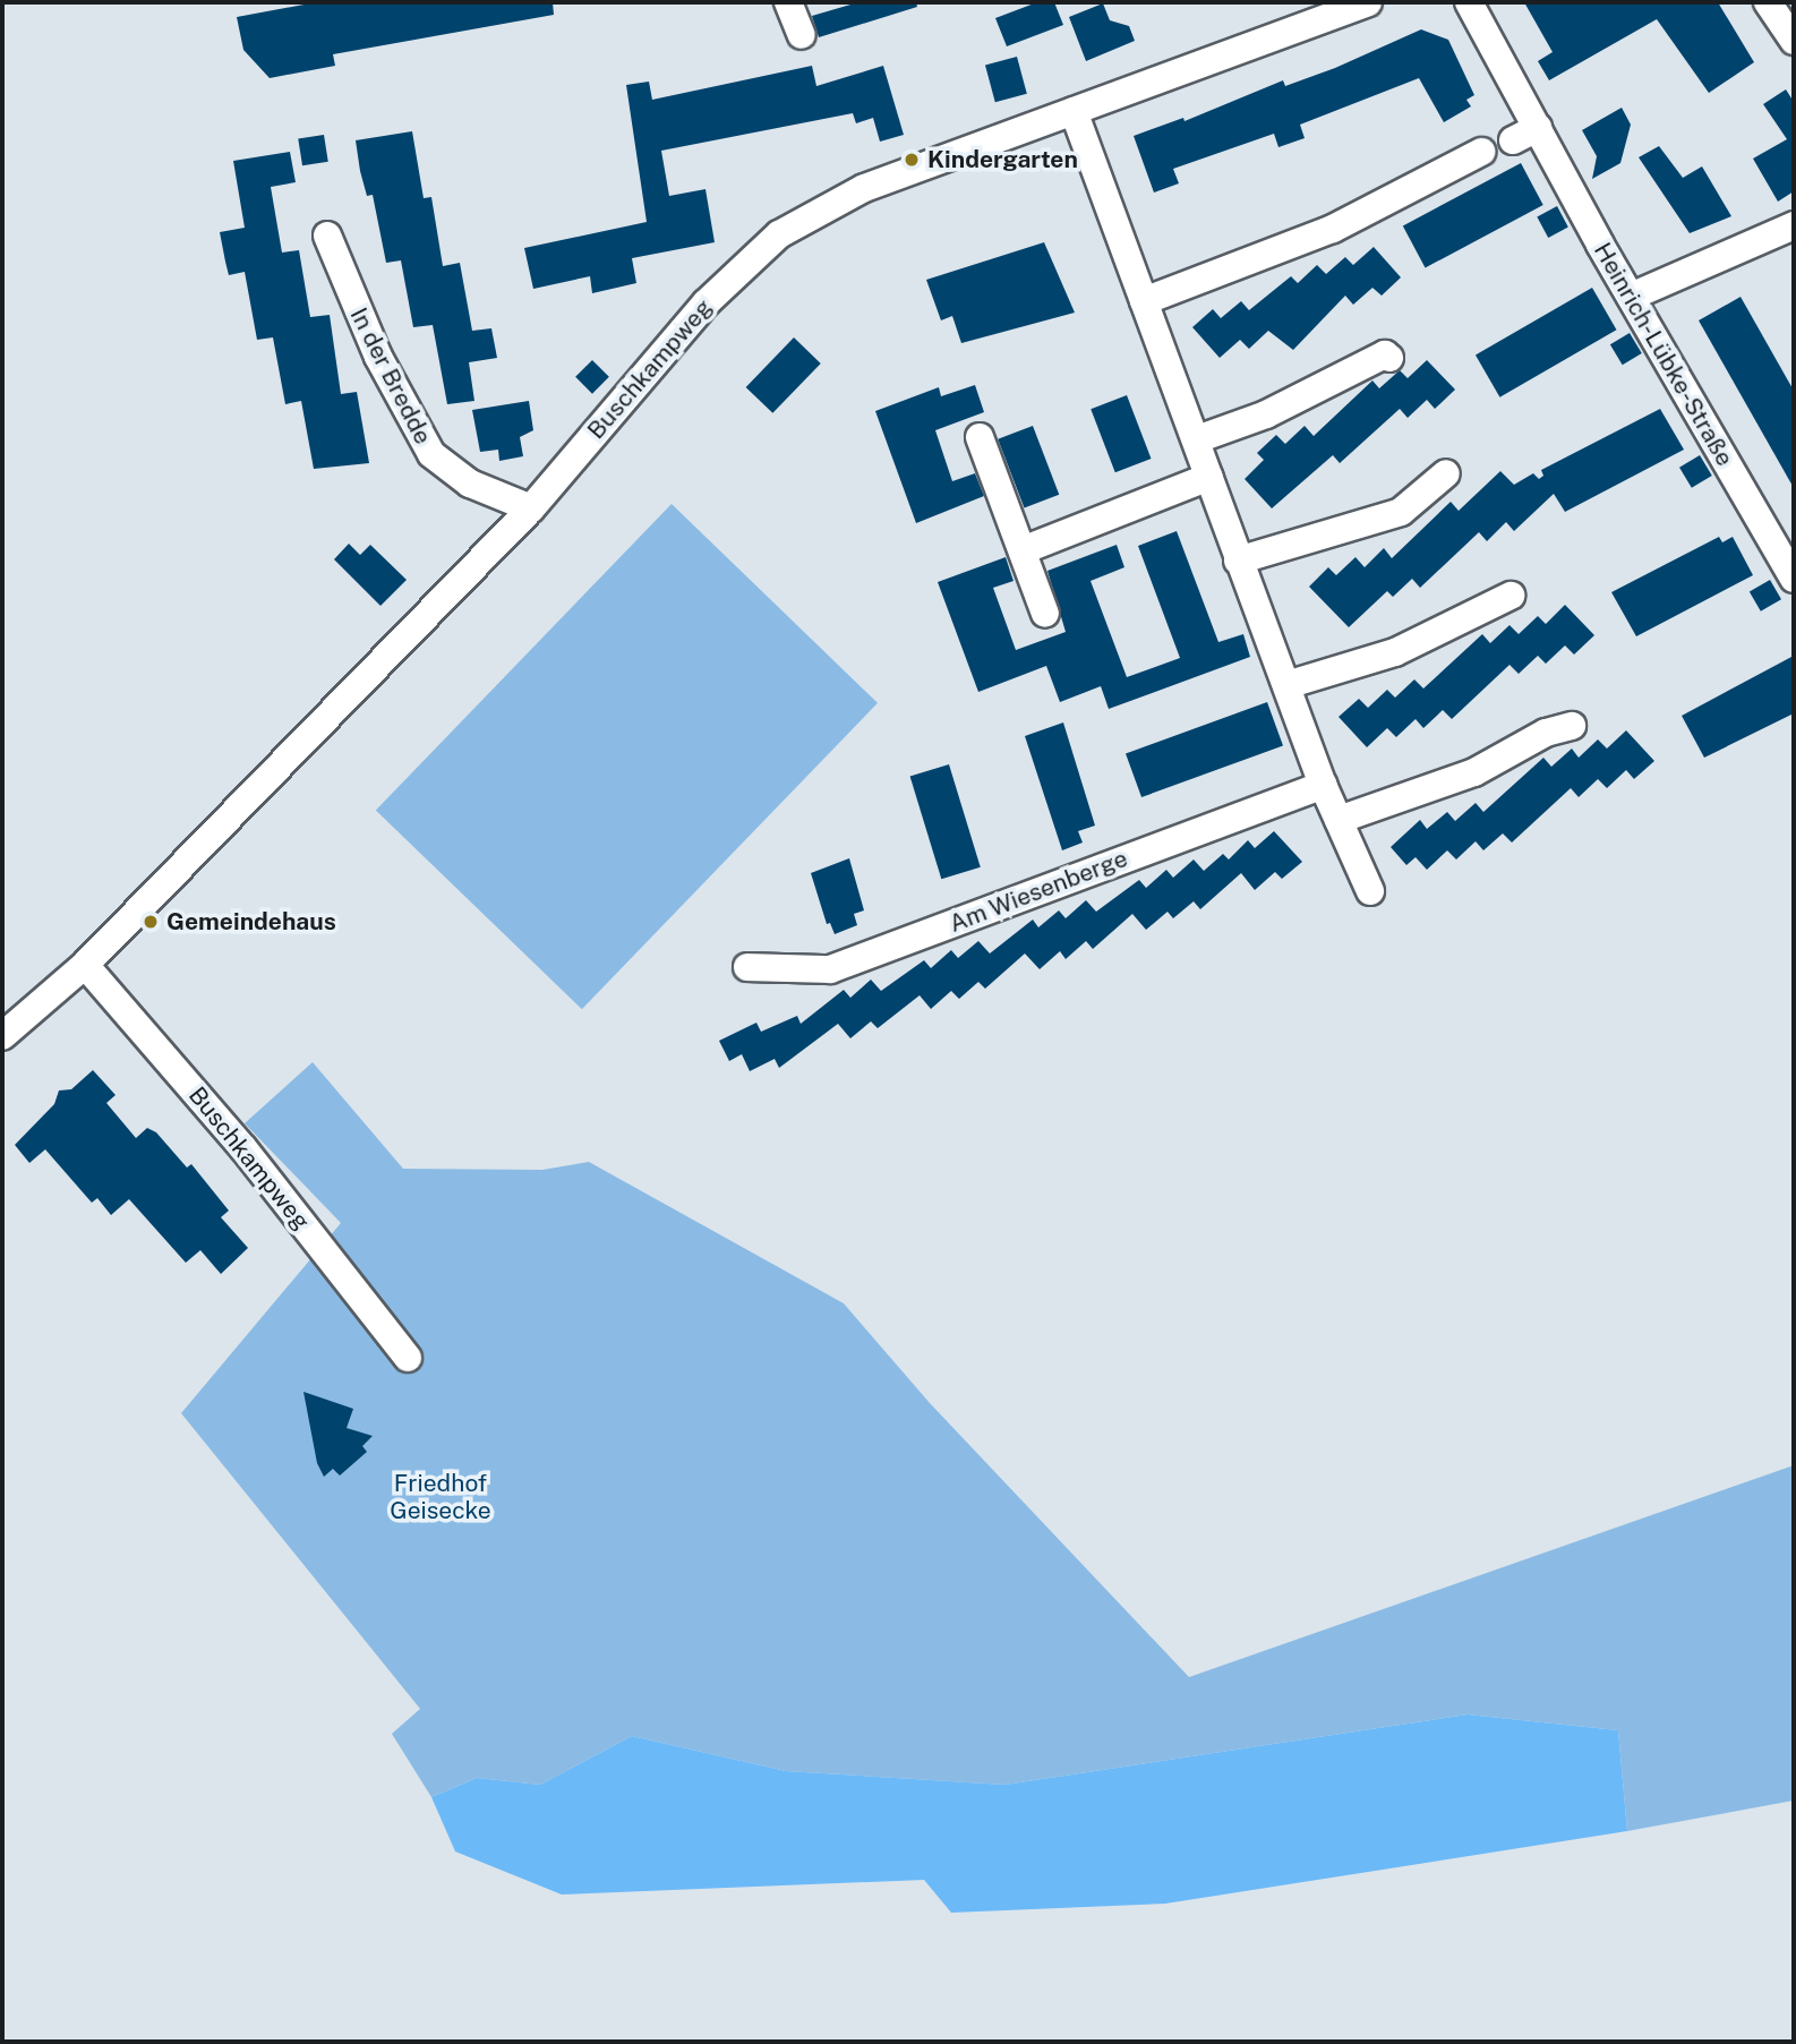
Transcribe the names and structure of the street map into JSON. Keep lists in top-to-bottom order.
{
  "streets": {
    "street": [
      "Heinrich-Lübke-Straße",
      "Buschkampweg",
      "In der Bredde",
      "Am Wiesenberge"
    ]
  },
  "crossings": [
    ["Buschkampweg", "In der Bredde"]
  ],
  "parks": ["Friedhof Geisecke"],
  "places": ["Kindergarten", "Gemeindehaus"]
}
